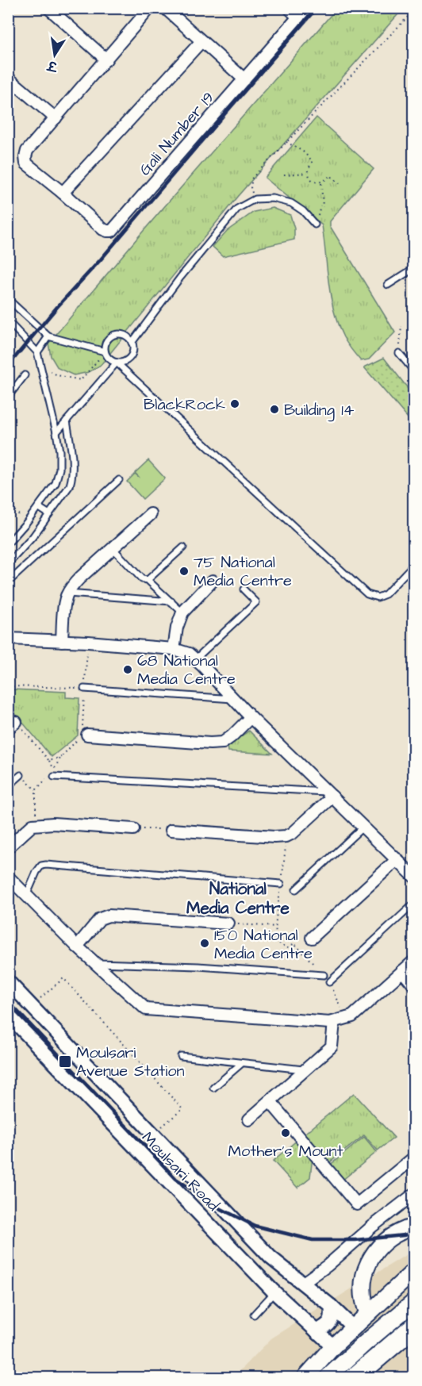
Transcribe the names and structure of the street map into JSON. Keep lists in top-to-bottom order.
{
  "streets": {
    "street": ["Gali Number 19", "Moulsari Road"]
  },
  "districts": ["National Media Centre"],
  "places": {
    "other": [
      "BlackRock",
      "Building 14",
      "75 National Media Centre",
      "68 National Media Centre",
      "150 National Media Centre",
      "Mother's Mount"
    ],
    "transit": ["Moulsari Avenue Station"]
  },
  "north": "bottom"
}
